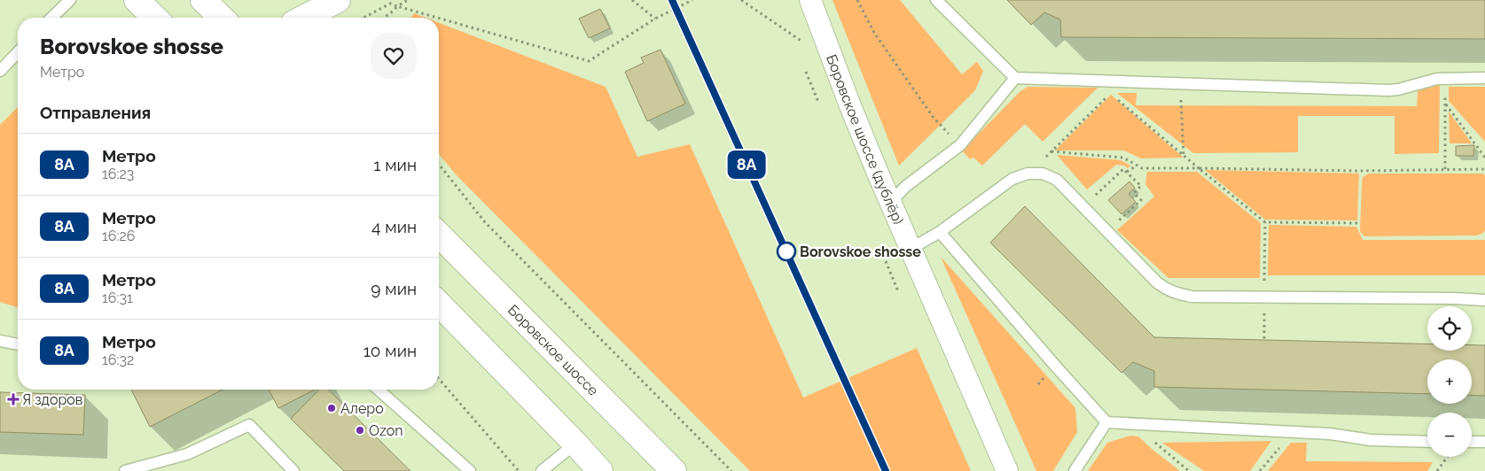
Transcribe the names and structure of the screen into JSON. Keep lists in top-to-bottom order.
{
  "streets": {
    "main road": ["Боровское шоссе"],
    "street": ["Боровское шоссе (дублёр)"]
  },
  "places": {
    "other": ["Borovskoe shosse", "Алеро", "Ozon"],
    "health": ["Я здоров"]
  },
  "lines": ["metro line 8А"],
  "page": {
    "on_map": "8А",
    "heading": [
      ["Borovskoe shosse", "Метро"],
      "Отправления"
    ],
    "list": [
      {
        "mark": "8А",
        "name": "Метро",
        "note": "16:23",
        "value": "1 мин"
      },
      {
        "mark": "8А",
        "name": "Метро",
        "note": "16:26",
        "value": "4 мин"
      },
      {
        "mark": "8А",
        "name": "Метро",
        "note": "16:31",
        "value": "9 мин"
      },
      {
        "mark": "8А",
        "name": "Метро",
        "note": "16:32",
        "value": "10 мин"
      }
    ],
    "map_buttons": ["+", "−"]
  }
}
